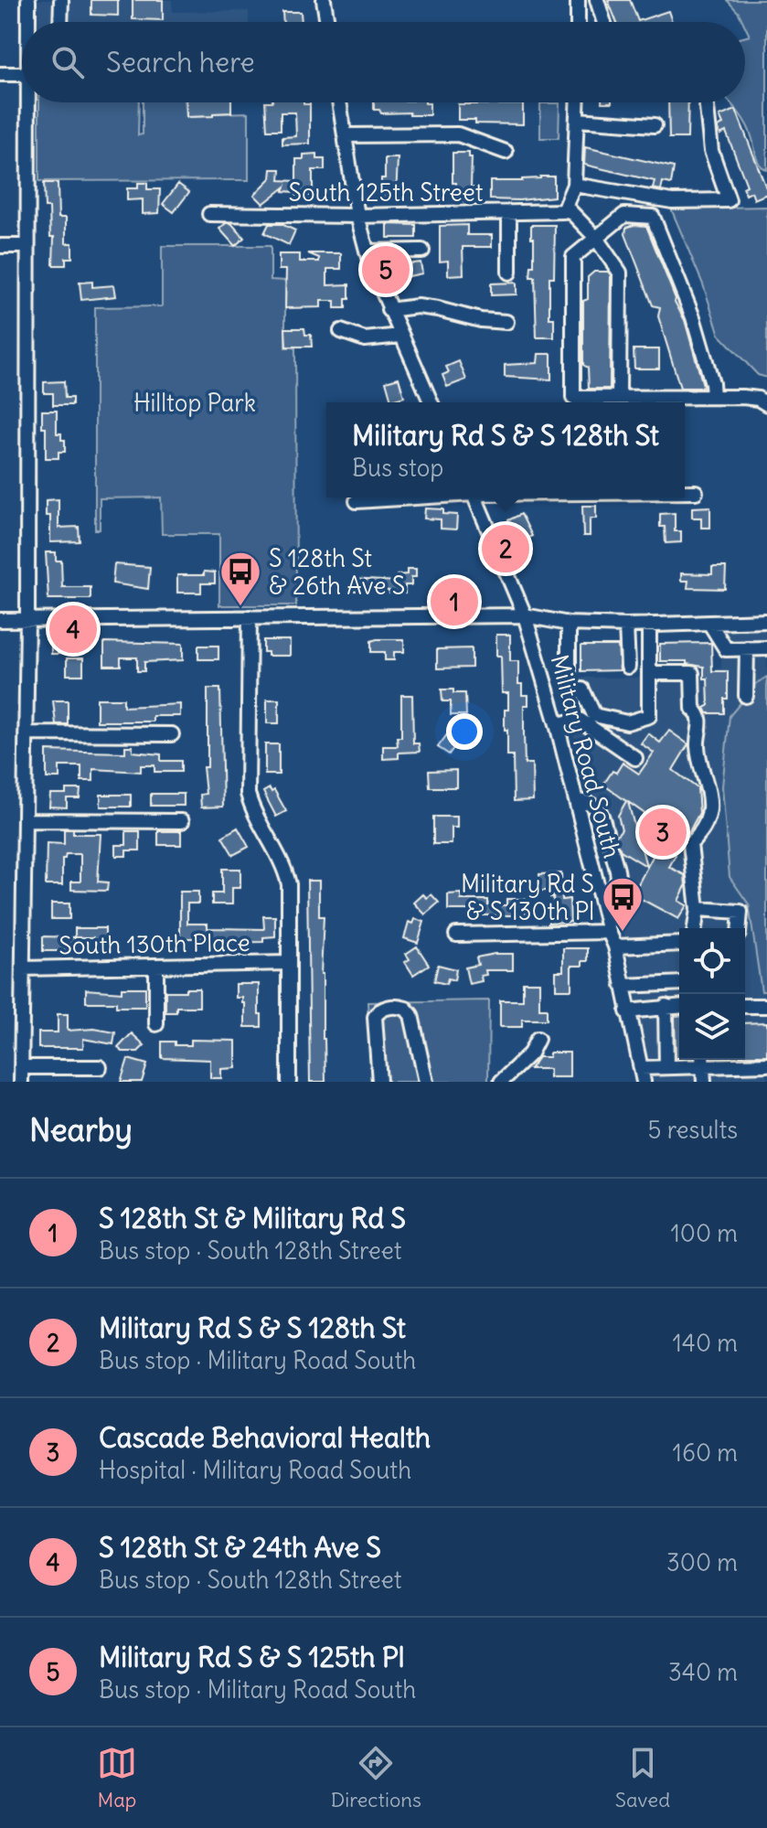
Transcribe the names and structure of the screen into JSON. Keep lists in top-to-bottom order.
{
  "streets": {
    "street": ["South 125th Street", "Military Road South", "South 130th Place"]
  },
  "parks": ["Hilltop Park"],
  "places": {
    "bus stop": ["S 128th St & 26th Ave S", "Military Rd S & S 130th Pl"]
  },
  "page": {
    "search": "Search here",
    "pins": [
      "5",
      "2",
      "1",
      "4",
      "3"
    ],
    "popup": ["Military Rd S & S 128th St", "Bus stop"],
    "heading": ["Nearby", "5 results"],
    "list": [
      {
        "mark": "1",
        "name": "S 128th St & Military Rd S",
        "note": "Bus stop · South 128th Street",
        "value": "100 m"
      },
      {
        "mark": "2",
        "name": "Military Rd S & S 128th St",
        "note": "Bus stop · Military Road South",
        "value": "140 m"
      },
      {
        "mark": "3",
        "name": "Cascade Behavioral Health",
        "note": "Hospital · Military Road South",
        "value": "160 m"
      },
      {
        "mark": "4",
        "name": "S 128th St & 24th Ave S",
        "note": "Bus stop · South 128th Street",
        "value": "300 m"
      },
      {
        "mark": "5",
        "name": "Military Rd S & S 125th Pl",
        "note": "Bus stop · Military Road South",
        "value": "340 m"
      }
    ],
    "nav": ["Map", "Directions", "Saved"]
  }
}
